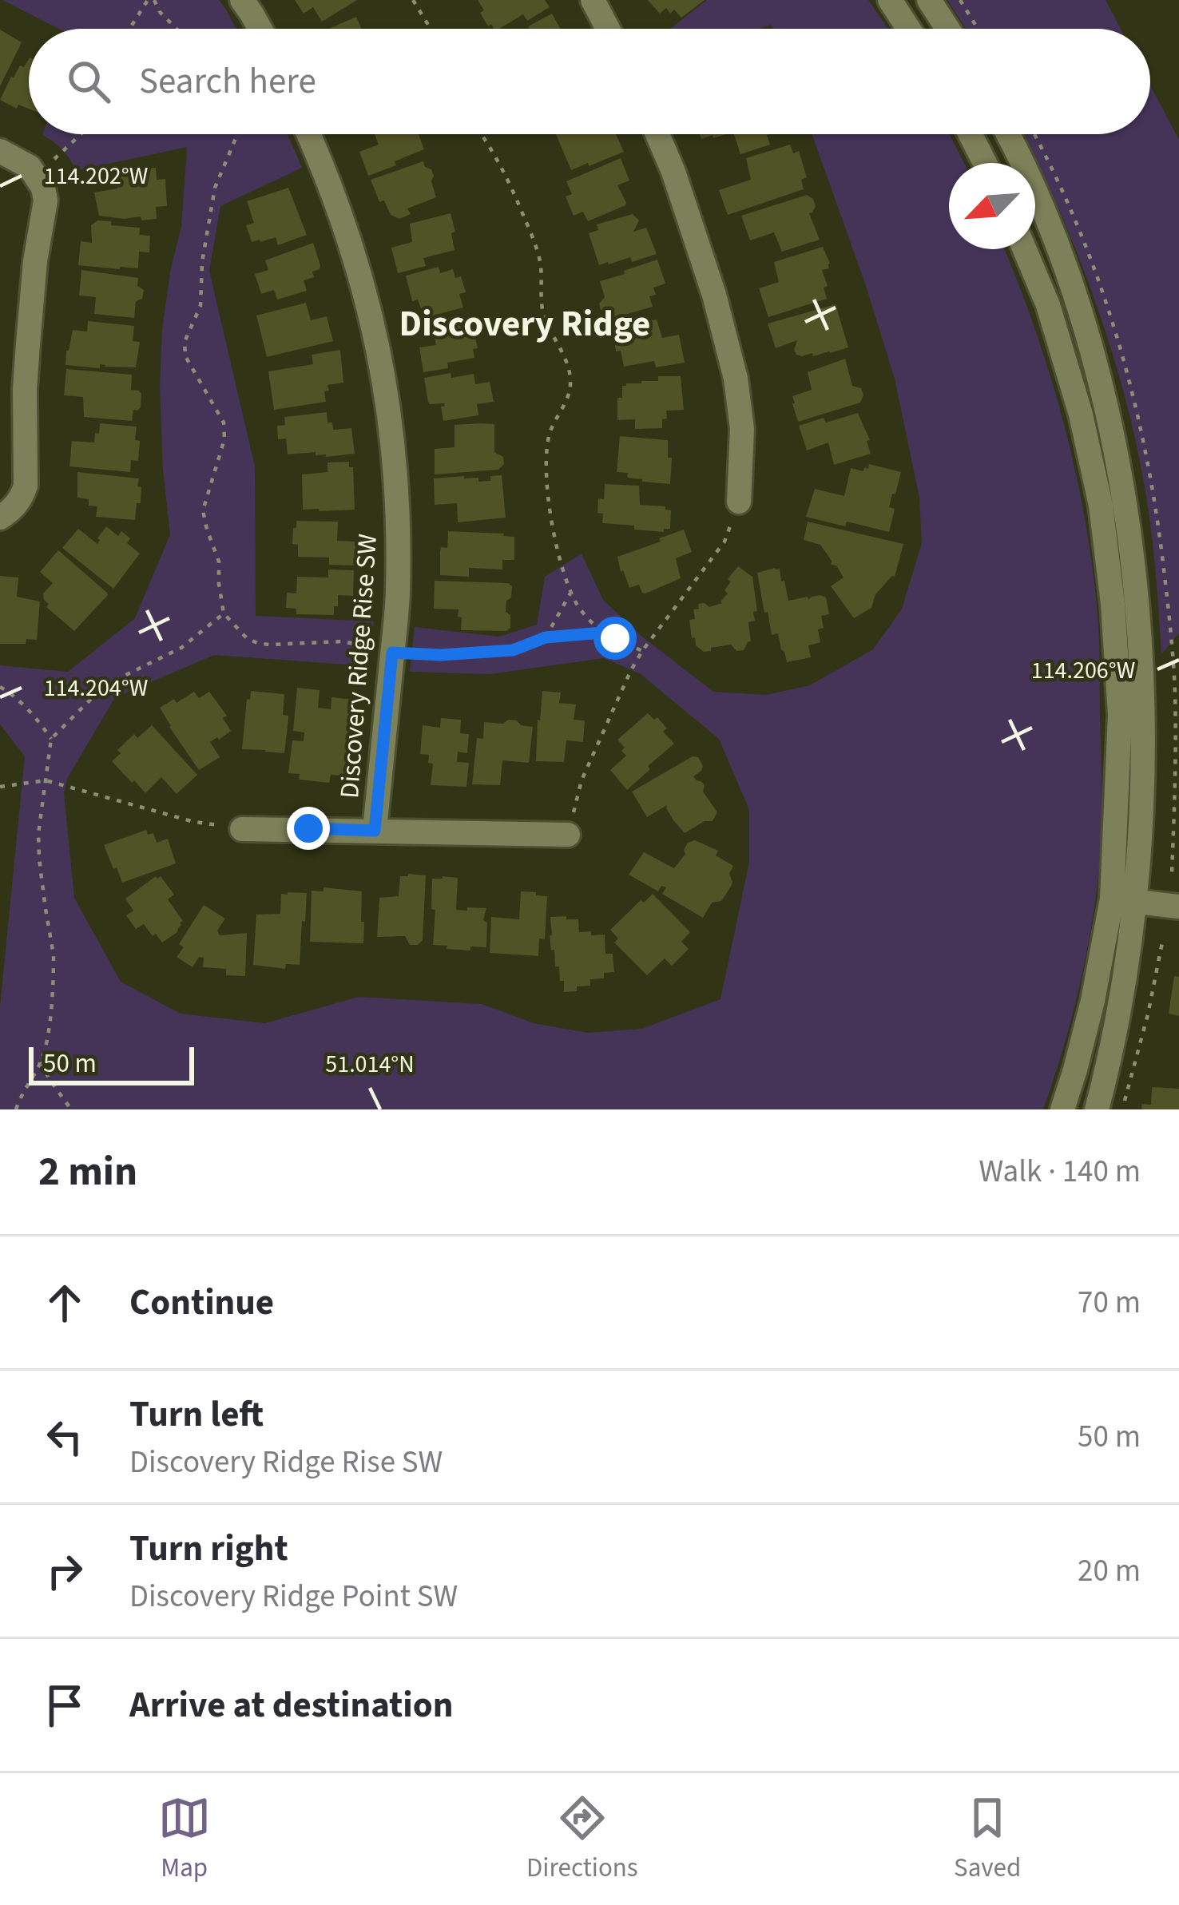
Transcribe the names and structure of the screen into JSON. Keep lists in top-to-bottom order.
{
  "streets": {
    "street": ["Discovery Ridge Rise SW"]
  },
  "districts": ["Discovery Ridge"],
  "scale_bar": "50 m",
  "north": "bottom left",
  "page": {
    "search": "Search here",
    "scale": "50 m",
    "heading": ["2 min", "Walk · 140 m"],
    "list": [
      ["Continue", "70 m"],
      ["Turn left", "Discovery Ridge Rise SW", "50 m"],
      ["Turn right", "Discovery Ridge Point SW", "20 m"],
      "Arrive at destination"
    ],
    "nav": ["Map", "Directions", "Saved"]
  },
  "coordinates": [
    "114.202°W",
    "114.206°W",
    "114.204°W",
    "51.014°N"
  ]
}
